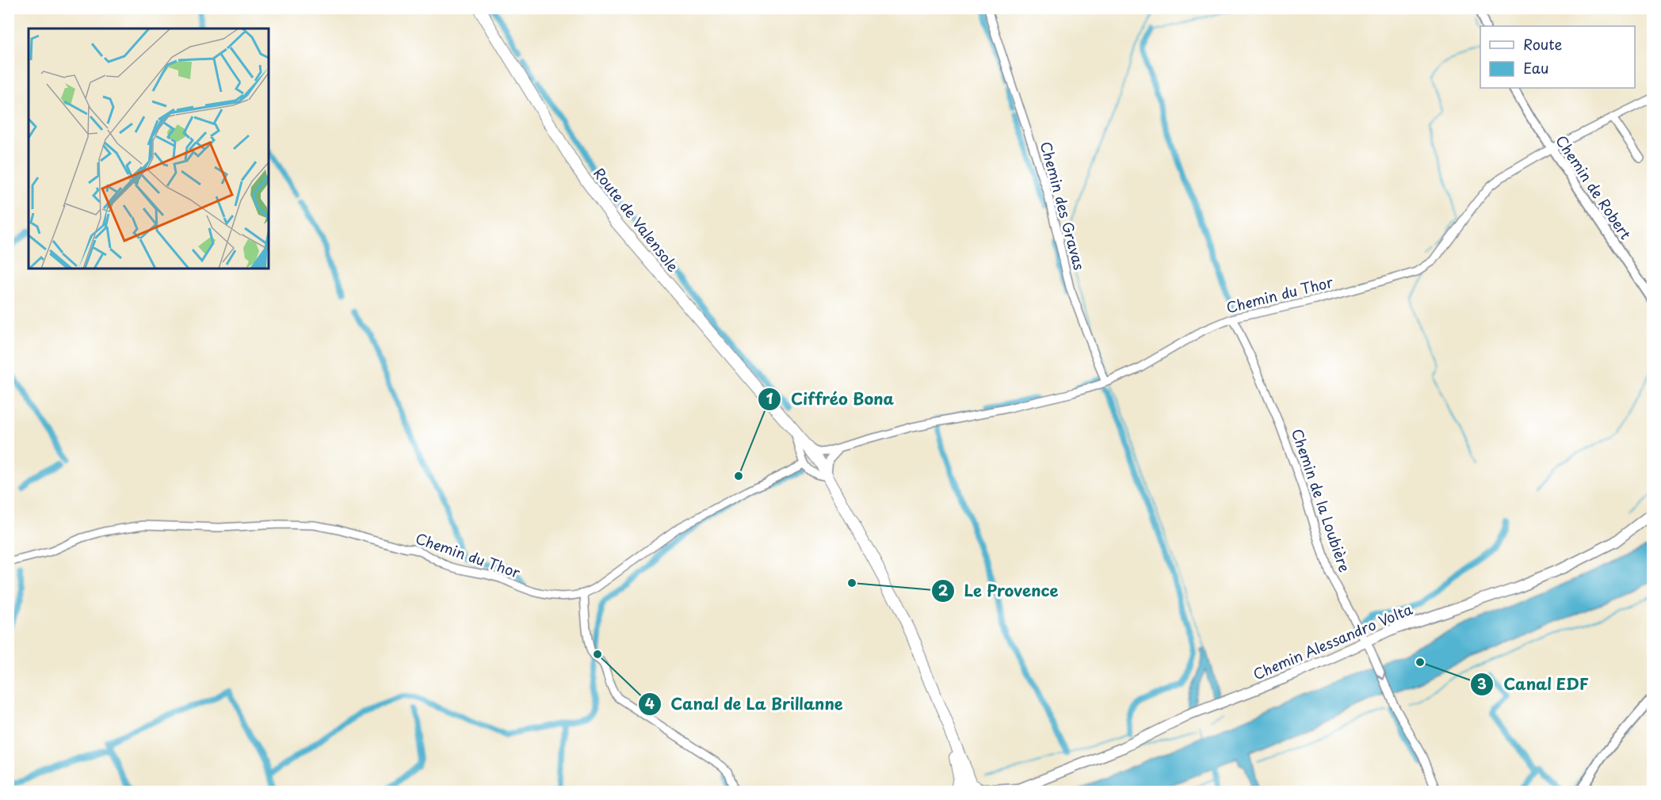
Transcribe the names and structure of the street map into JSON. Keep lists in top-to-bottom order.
{
  "streets": {
    "main road": ["Route de Valensole", "Chemin Alessandro Volta"],
    "street": [
      "Chemin de Robert",
      "Chemin des Gravas",
      "Chemin du Thor",
      "Chemin de la Loubière"
    ]
  },
  "crossings": [
    ["Chemin de Robert", "Chemin du Thor"],
    ["Chemin des Gravas", "Chemin du Thor"],
    ["Route de Valensole", "Chemin du Thor"],
    ["Route de Valensole", "Chemin Alessandro Volta"],
    ["Chemin du Thor", "Chemin de la Loubière"],
    ["Chemin de la Loubière", "Chemin Alessandro Volta"]
  ],
  "places": [
    "Ciffréo Bona",
    "Le Provence",
    "Canal de La Brillanne",
    "Canal EDF"
  ],
  "legend": ["Route", "Eau"]
}
